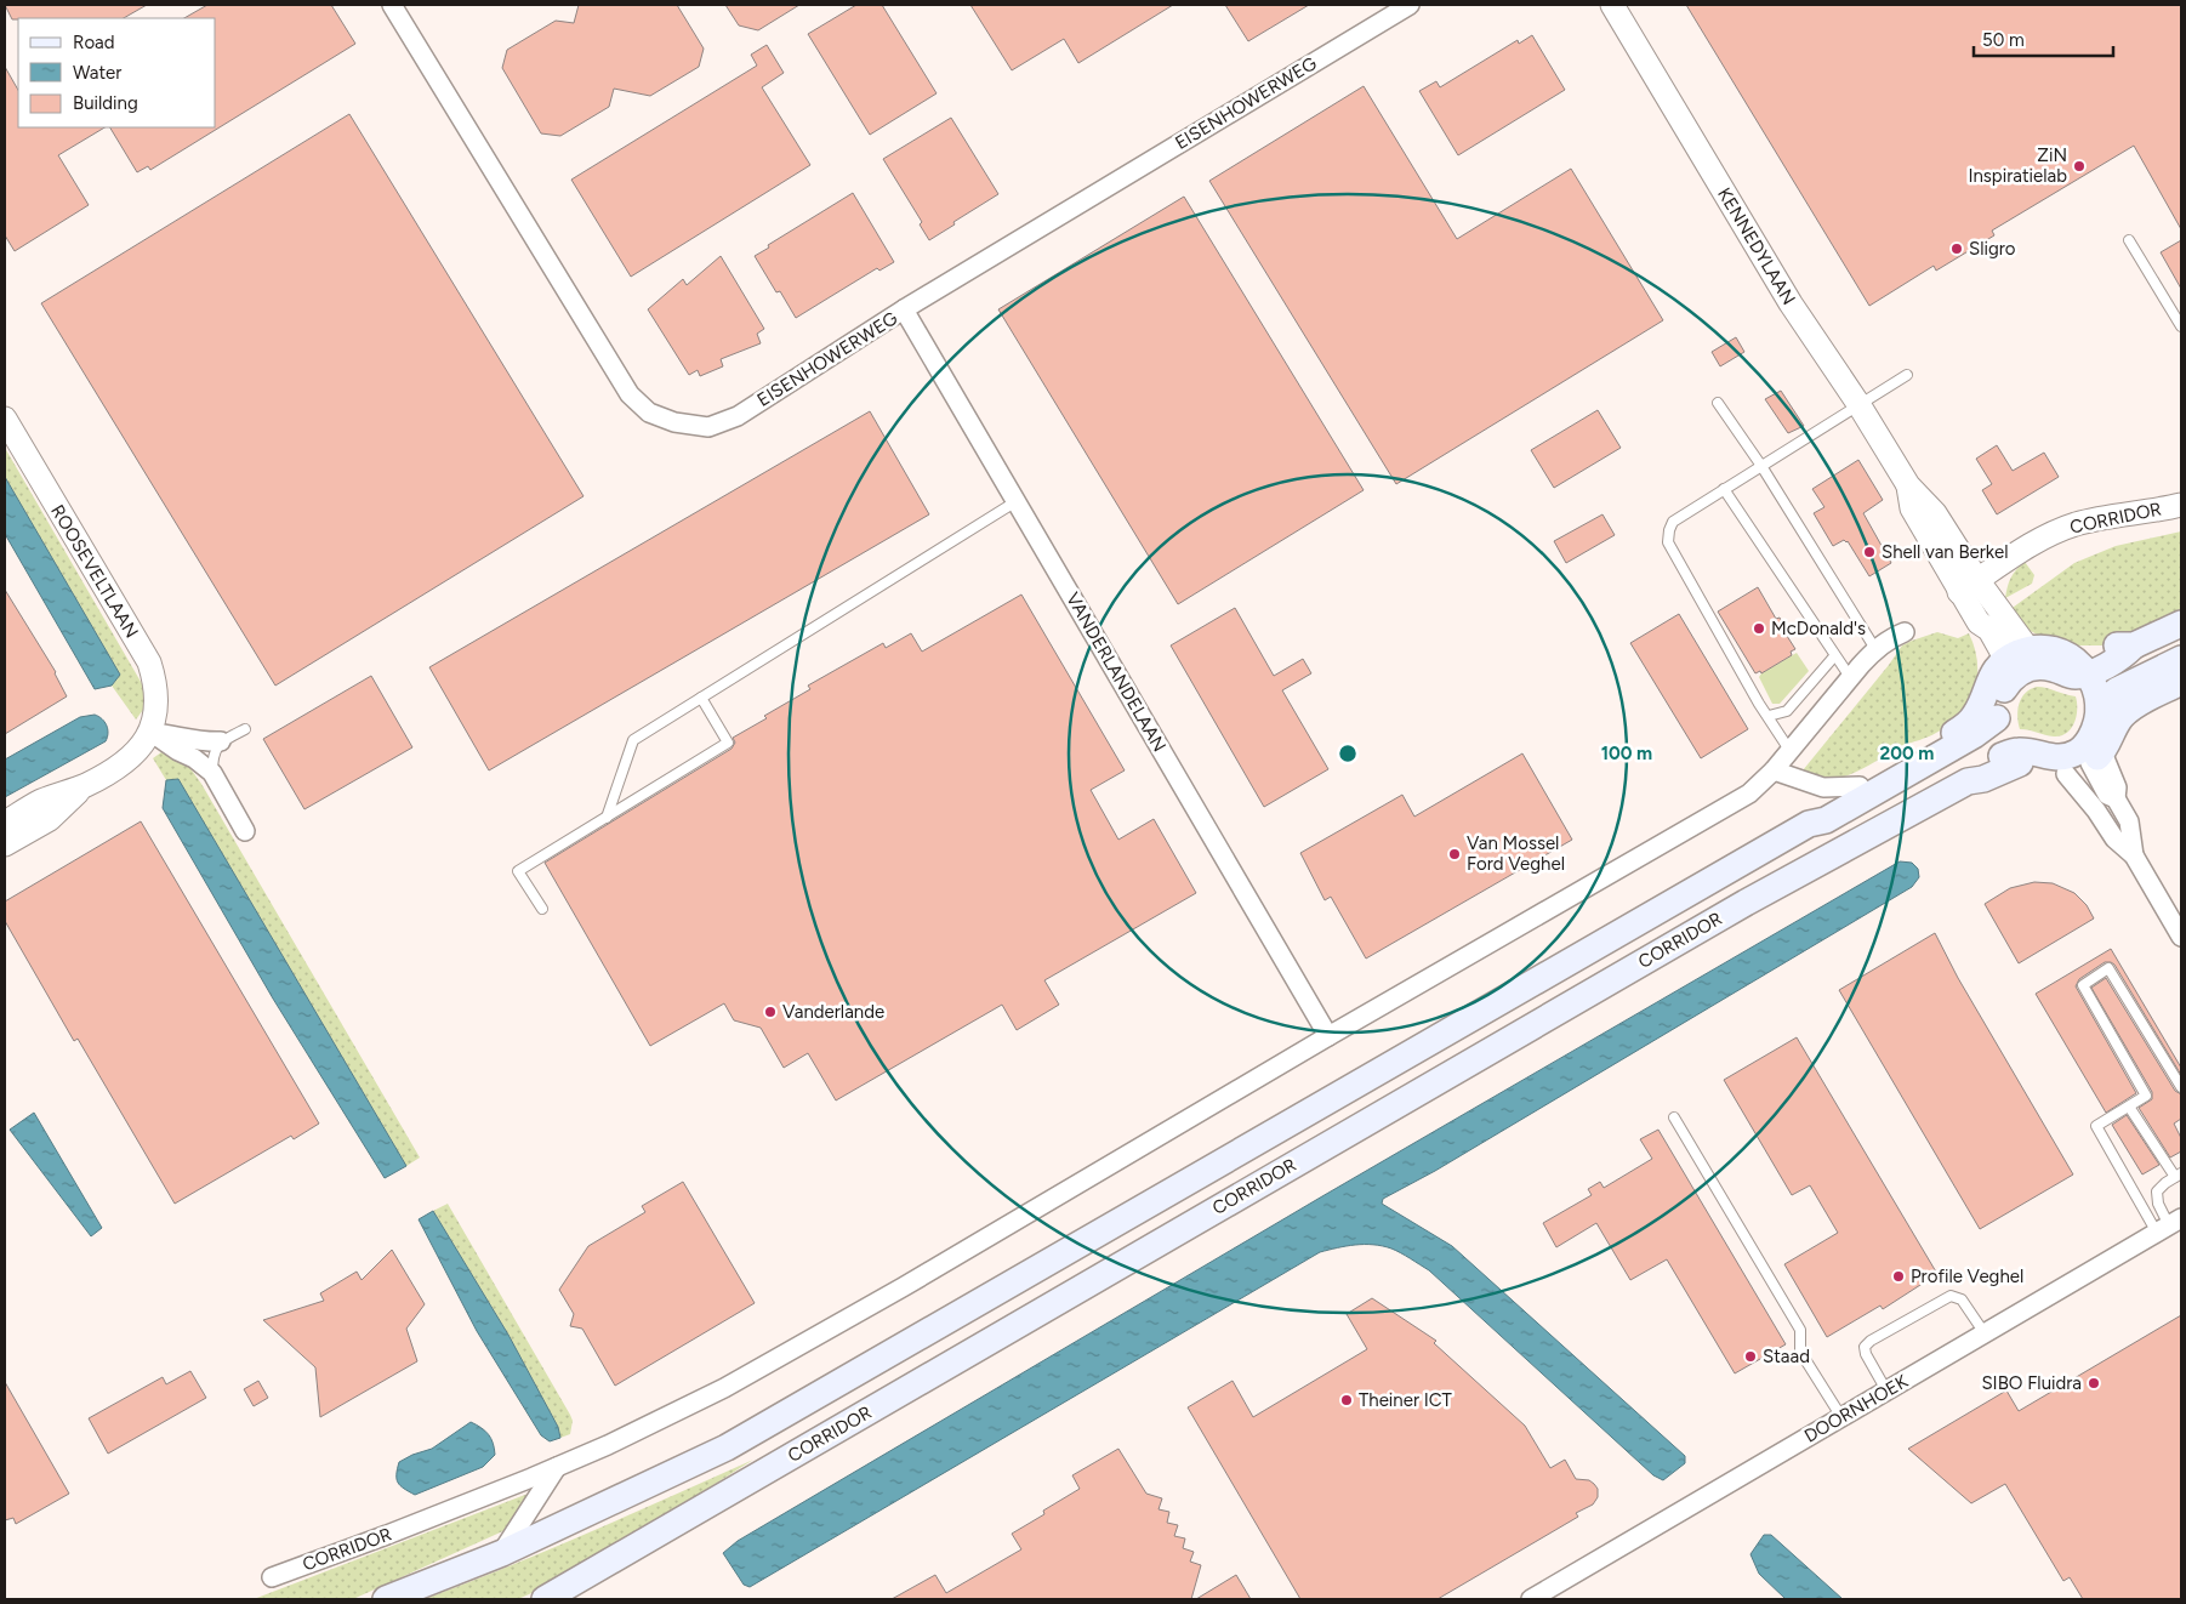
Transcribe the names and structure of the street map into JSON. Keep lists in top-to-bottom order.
{
  "streets": {
    "main road": ["CORRIDOR"],
    "street": [
      "EISENHOWERWEG",
      "KENNEDYLAAN",
      "ROOSEVELTLAAN",
      "VANDERLANDELAAN",
      "DOORNHOEK"
    ]
  },
  "crossings": [
    ["EISENHOWERWEG", "VANDERLANDELAAN"],
    ["KENNEDYLAAN", "CORRIDOR"],
    ["CORRIDOR", "VANDERLANDELAAN"]
  ],
  "places": [
    "ZiN Inspiratielab",
    "Sligro",
    "Shell van Berkel",
    "McDonald's",
    "Van Mossel Ford Veghel",
    "Vanderlande",
    "Profile Veghel",
    "Staad",
    "SIBO Fluidra",
    "Theiner ICT"
  ],
  "legend": ["Road", "Water", "Building"],
  "scale_bar": "50 m",
  "rings": ["100 m", "200 m"]
}
